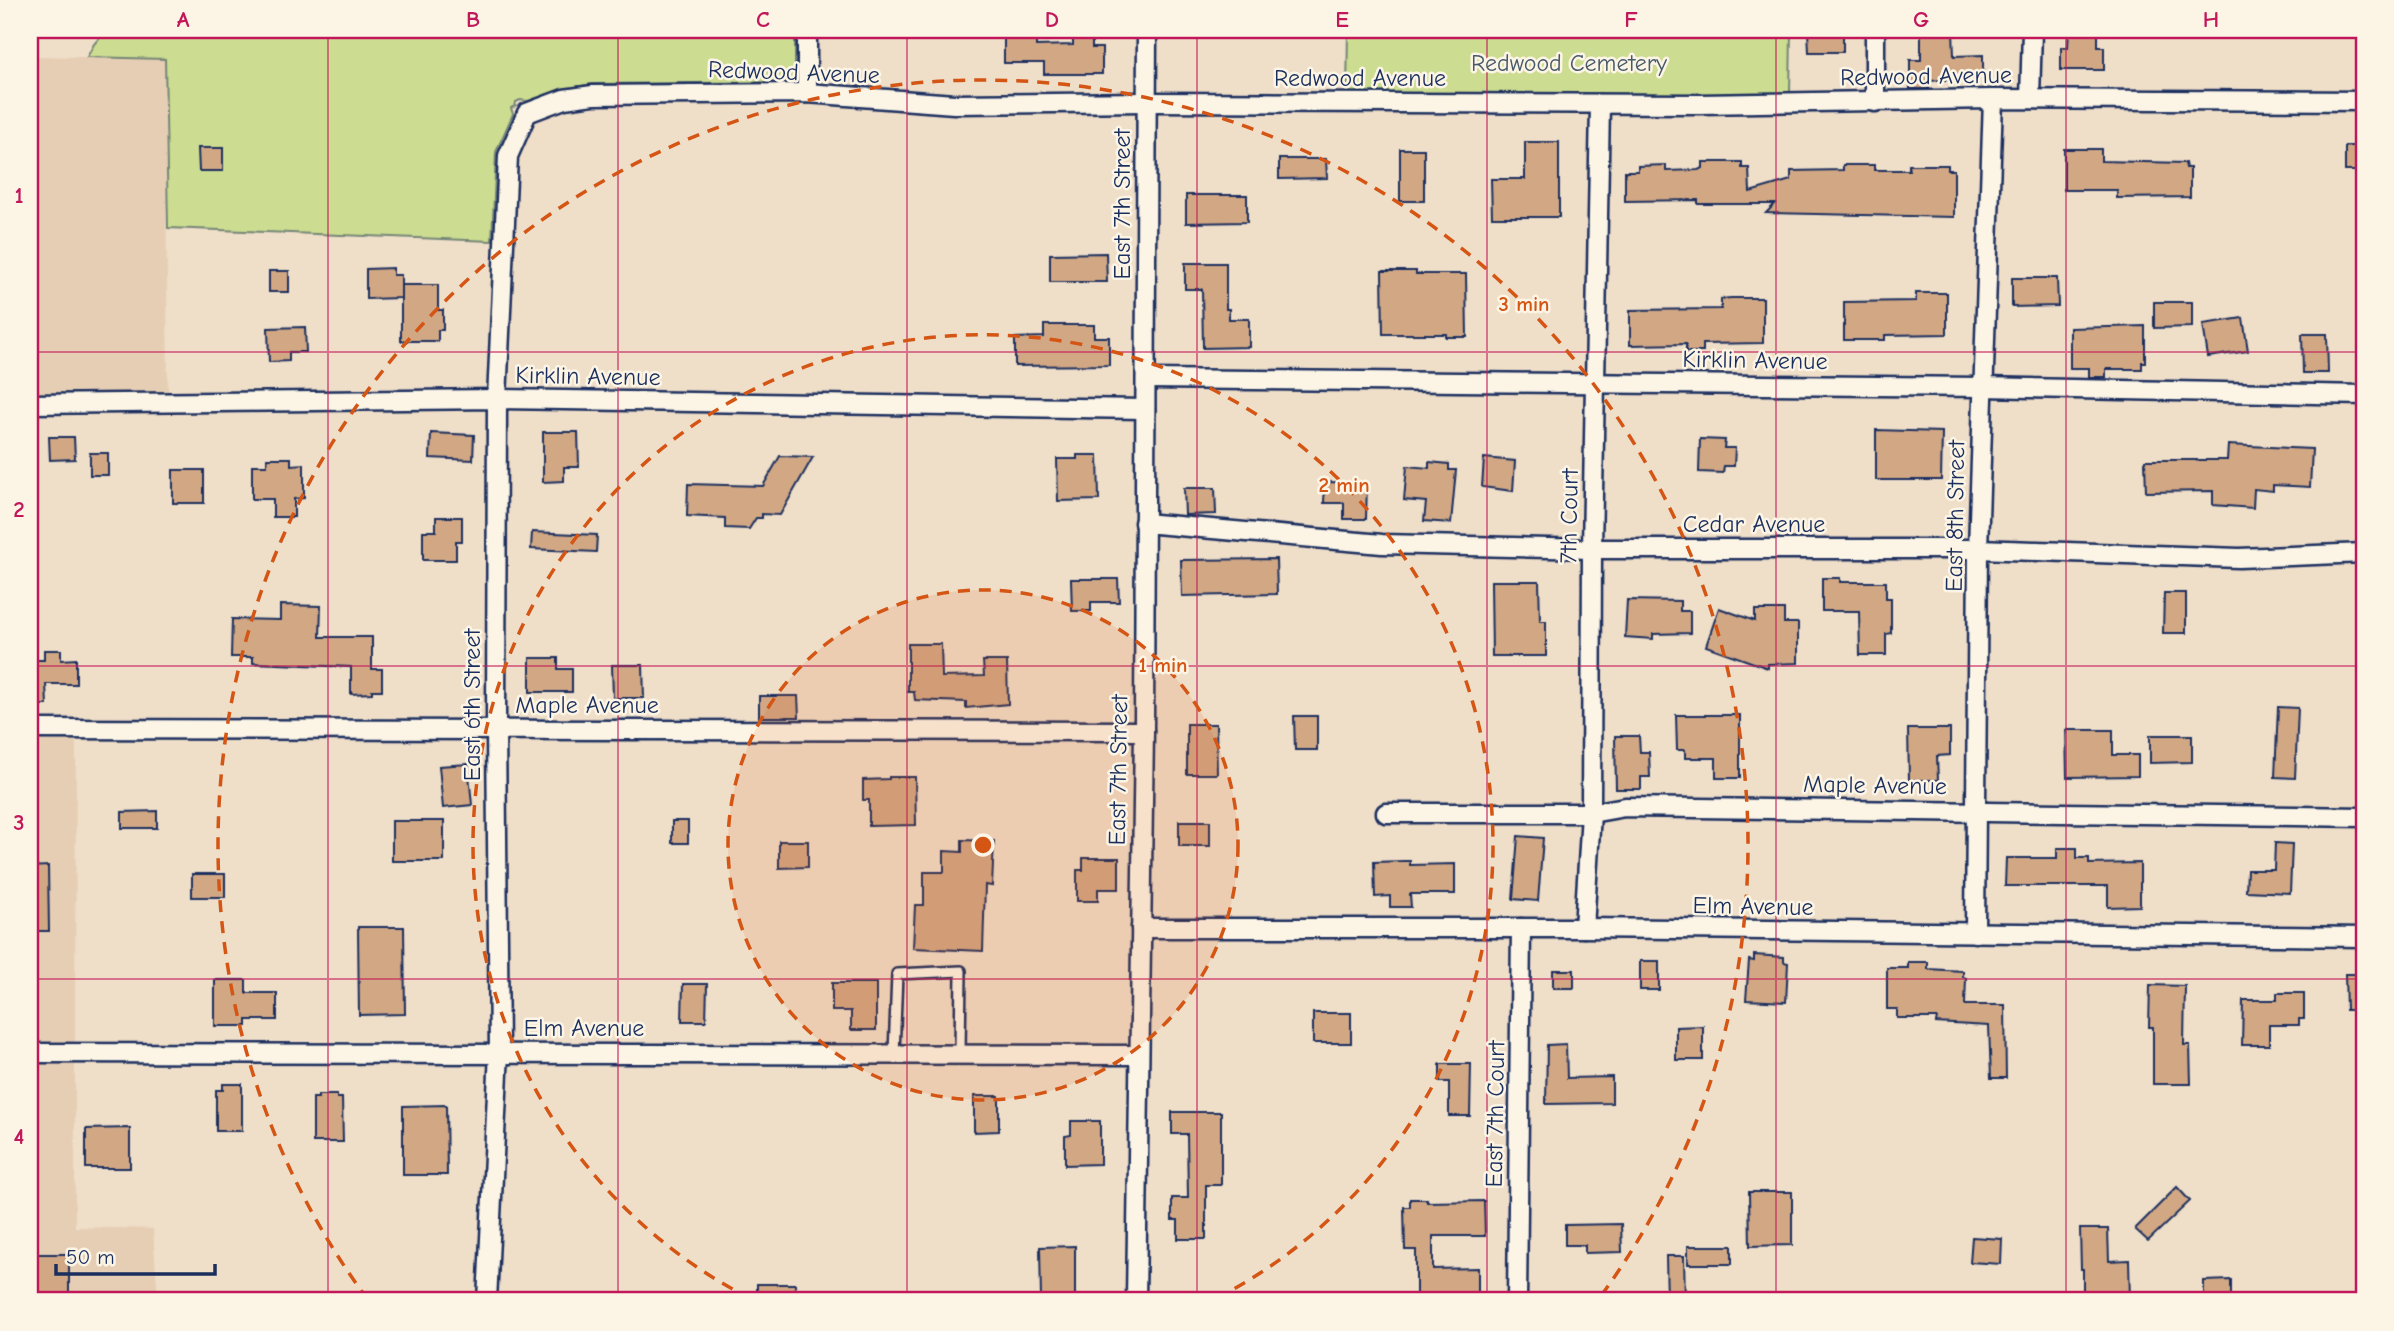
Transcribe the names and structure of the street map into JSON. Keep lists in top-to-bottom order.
{
  "streets": {
    "street": [
      "Redwood Avenue",
      "East 7th Street",
      "Kirklin Avenue",
      "7th Court",
      "East 8th Street",
      "Cedar Avenue",
      "East 6th Street",
      "Maple Avenue",
      "Elm Avenue",
      "East 7th Court"
    ]
  },
  "crossings": [
    ["Redwood Avenue", "East 7th Street"],
    ["Redwood Avenue", "7th Court"],
    ["Redwood Avenue", "East 8th Street"],
    ["Redwood Avenue", "East 6th Street"],
    ["East 7th Street", "Kirklin Avenue"],
    ["East 7th Street", "Cedar Avenue"],
    ["East 7th Street", "Maple Avenue"],
    ["East 7th Street", "Elm Avenue"],
    ["Kirklin Avenue", "7th Court"],
    ["Kirklin Avenue", "East 8th Street"],
    ["Kirklin Avenue", "East 6th Street"],
    ["7th Court", "Cedar Avenue"],
    ["7th Court", "Maple Avenue"],
    ["7th Court", "Elm Avenue"],
    ["East 8th Street", "Cedar Avenue"],
    ["East 8th Street", "Maple Avenue"],
    ["East 8th Street", "Elm Avenue"],
    ["East 6th Street", "Maple Avenue"],
    ["East 6th Street", "Elm Avenue"],
    ["Elm Avenue", "East 7th Court"]
  ],
  "parks": ["Redwood Cemetery"],
  "scale_bar": "50 m",
  "grid": {
    "columns": [
      "A",
      "B",
      "C",
      "D",
      "E",
      "F",
      "G",
      "H"
    ],
    "rows": [
      "1",
      "2",
      "3",
      "4"
    ]
  },
  "rings": ["3 min", "2 min", "1 min"]
}
